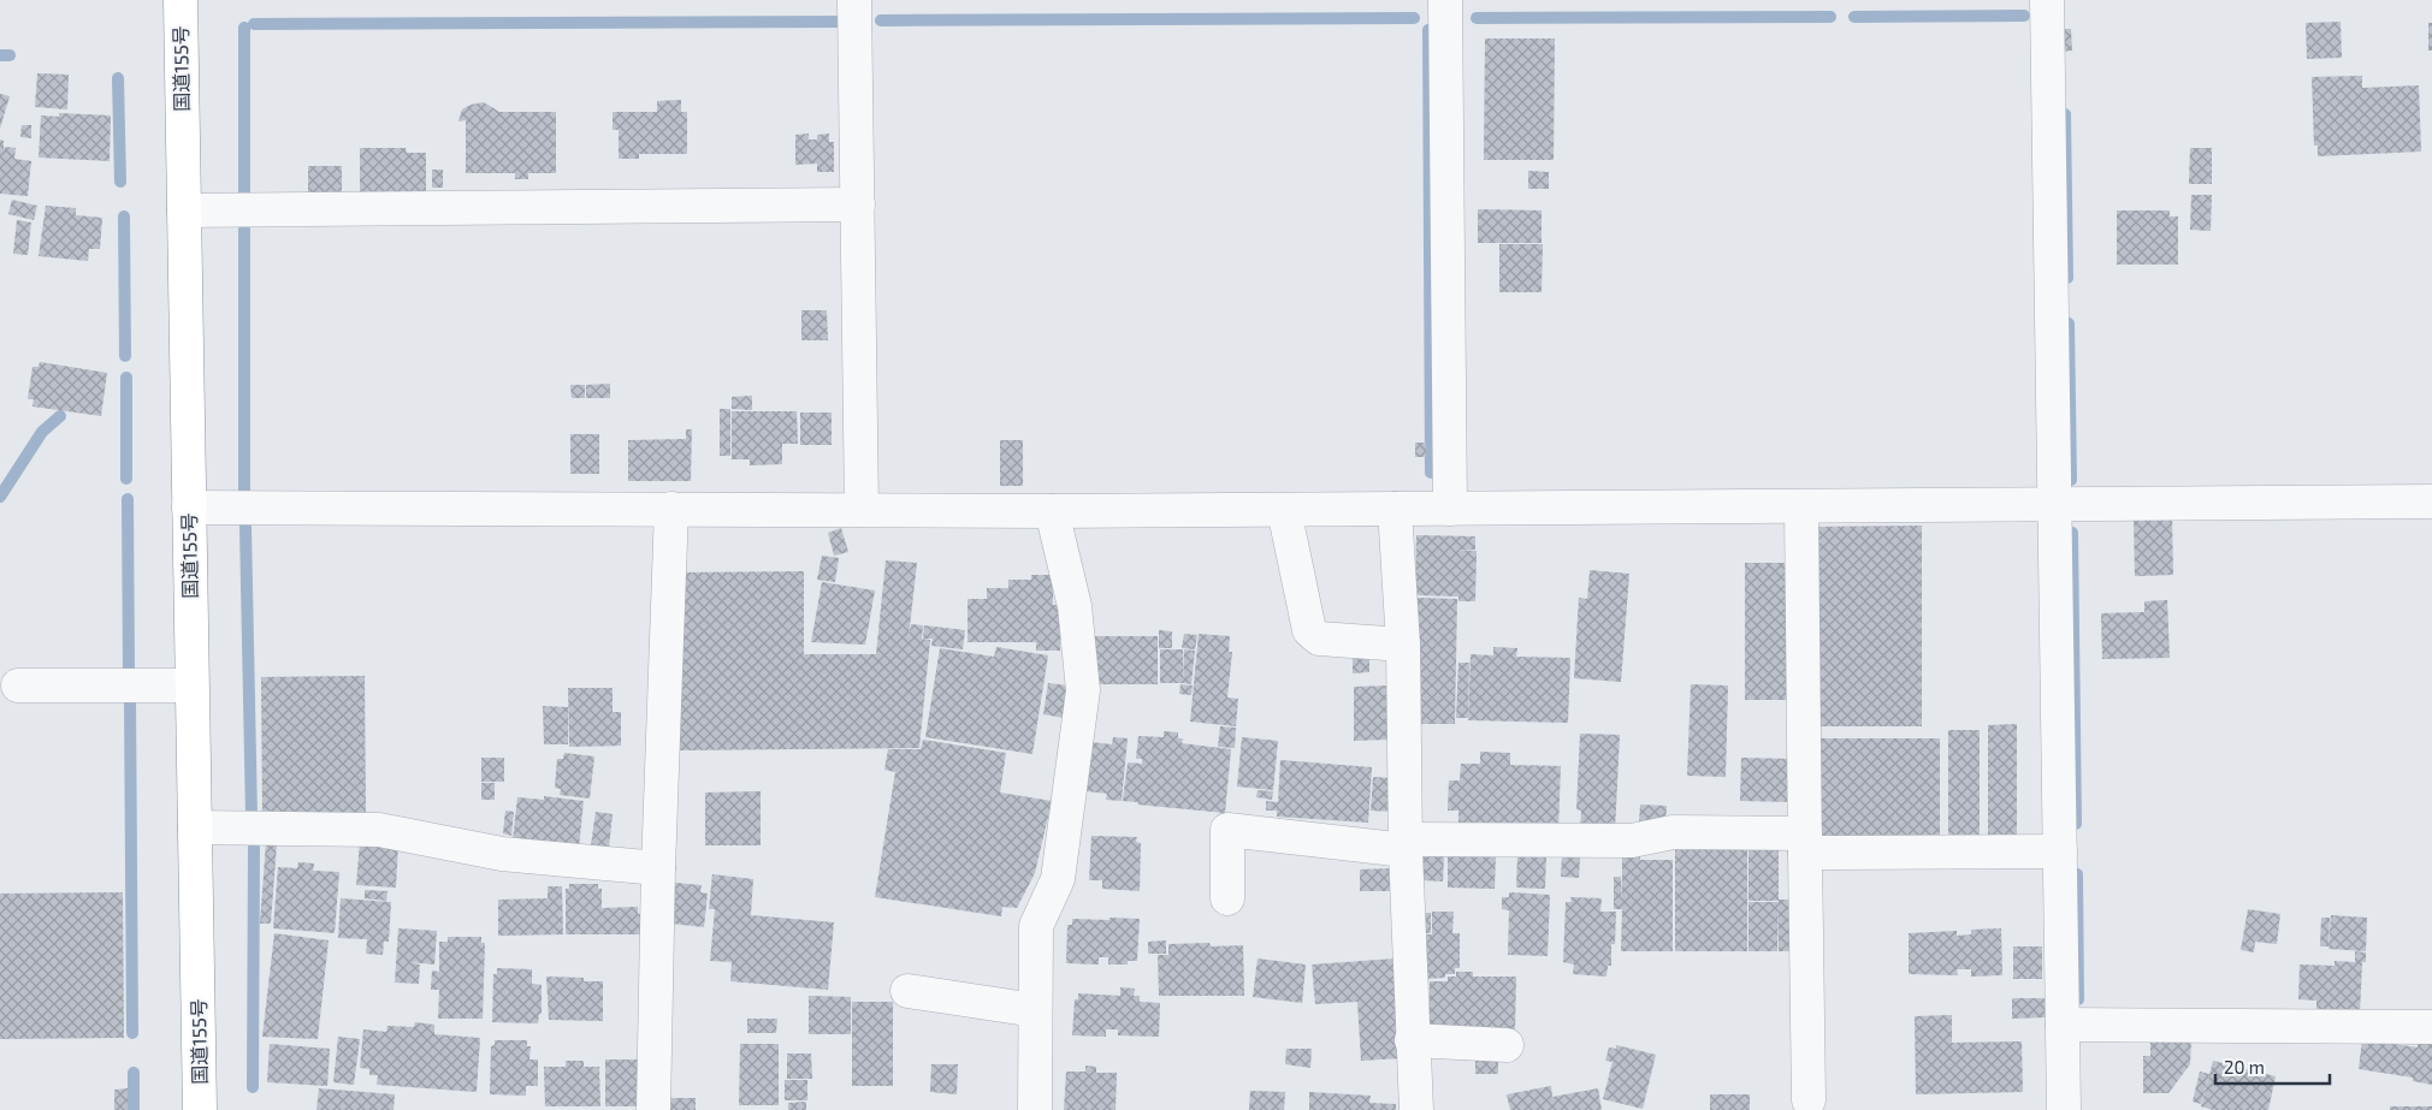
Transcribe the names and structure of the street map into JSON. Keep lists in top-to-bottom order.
{
  "streets": {
    "highway": ["国道155号"]
  },
  "scale_bar": "20 m"
}
